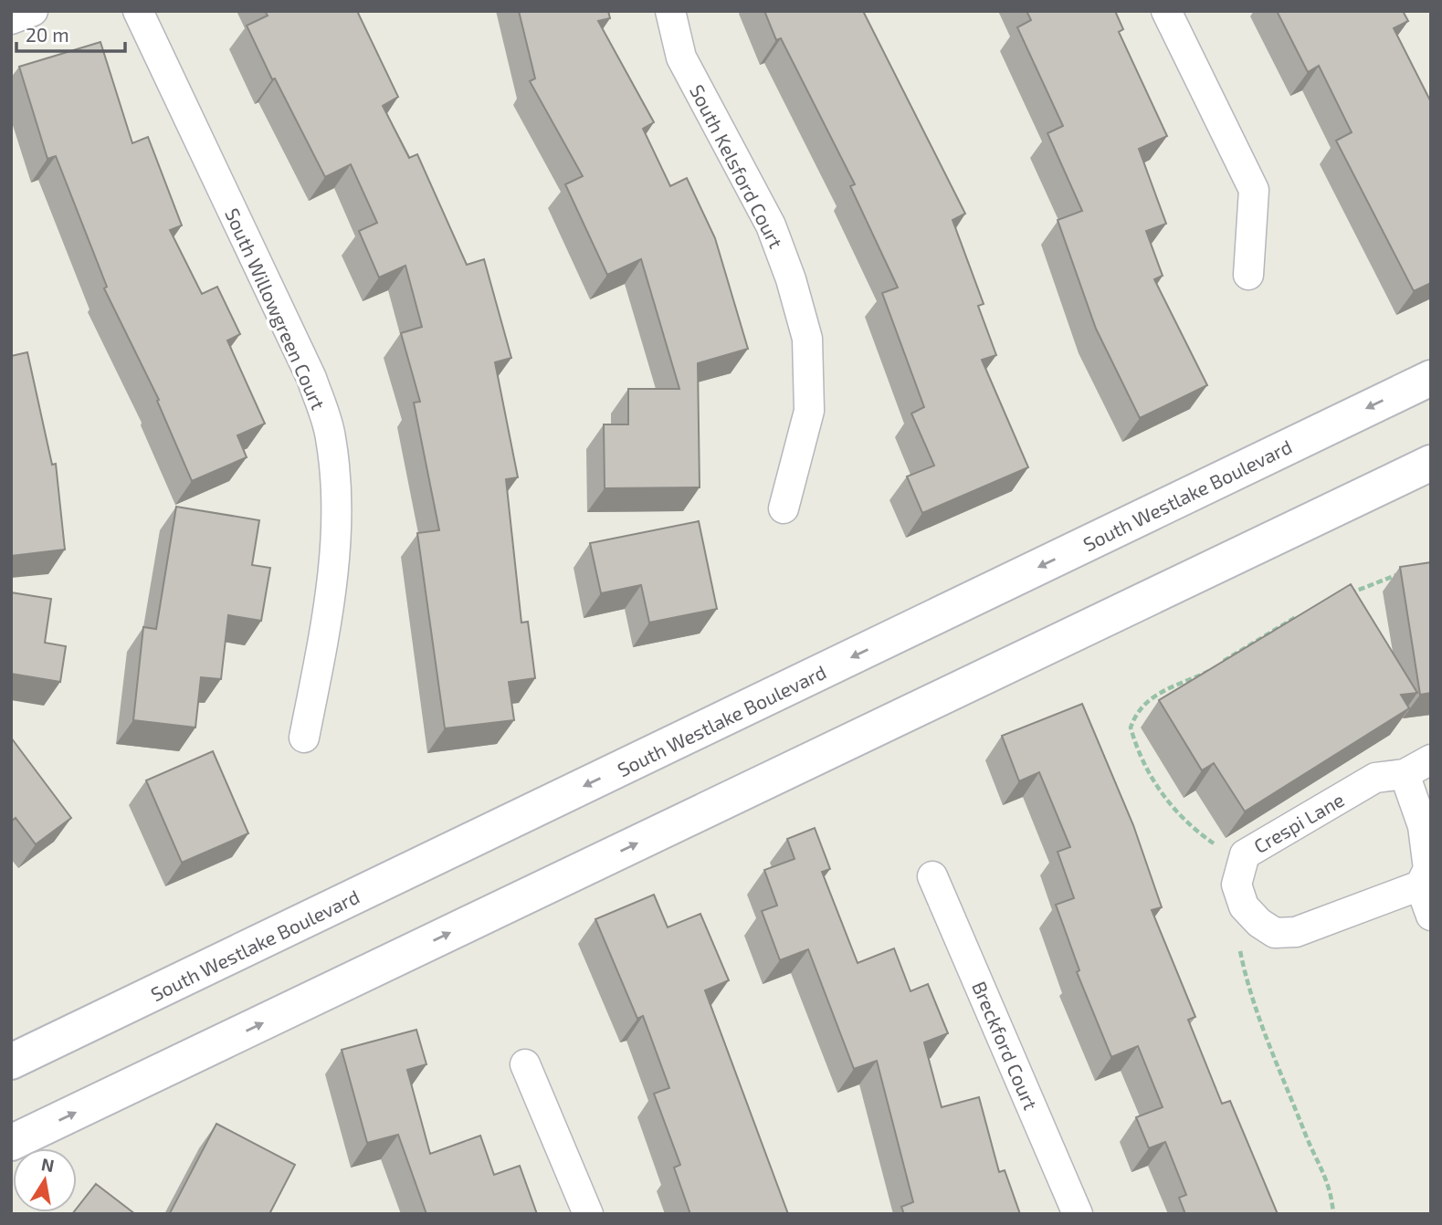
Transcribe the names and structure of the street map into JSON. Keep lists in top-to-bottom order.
{
  "streets": {
    "main road": ["South Westlake Boulevard"],
    "street": [
      "South Kelsford Court",
      "South Willowgreen Court",
      "Crespi Lane",
      "Breckford Court"
    ]
  },
  "scale_bar": "20 m",
  "north": "top"
}
